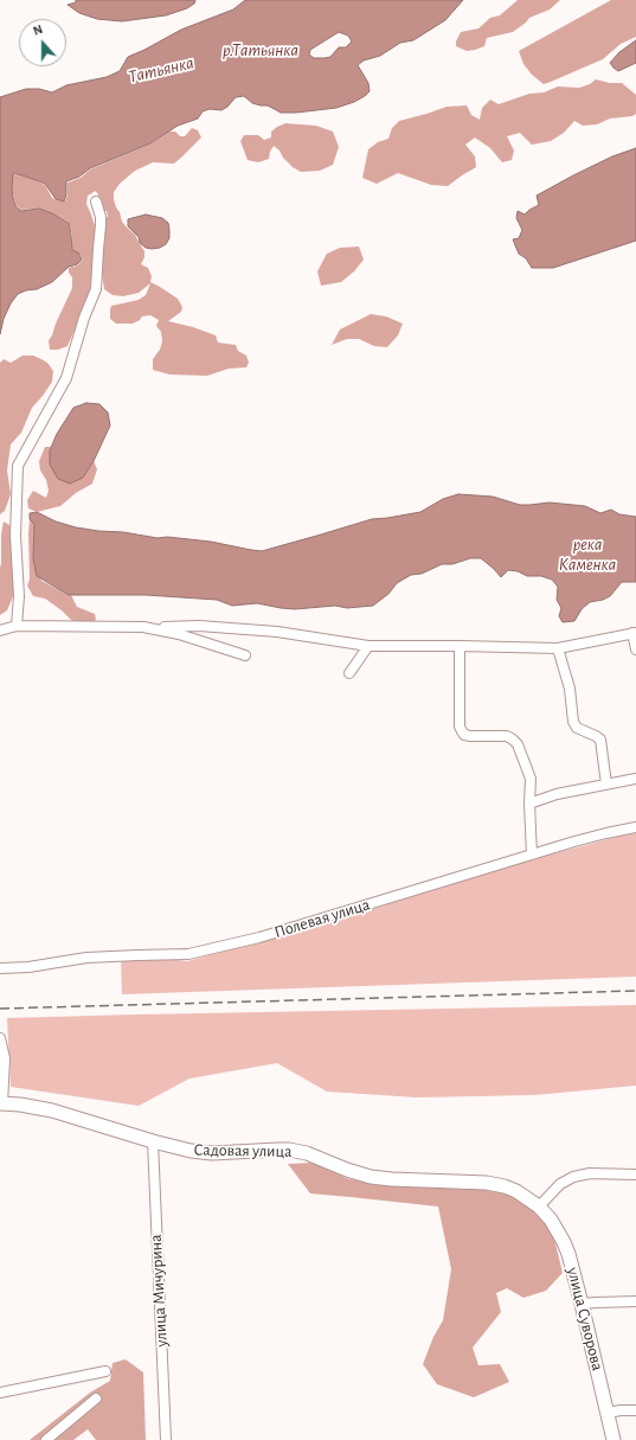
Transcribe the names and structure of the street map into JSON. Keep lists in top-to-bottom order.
{
  "streets": {
    "main road": ["Садовая улица", "улица Суворова"],
    "street": ["Полевая улица", "улица Мичурина"]
  },
  "crossings": [
    ["Садовая улица", "улица Мичурина"],
    ["Садовая улица", "улица Суворова"]
  ],
  "water": ["р.Татьянка", "Татьянка", "река Каменка"],
  "north": "top"
}
